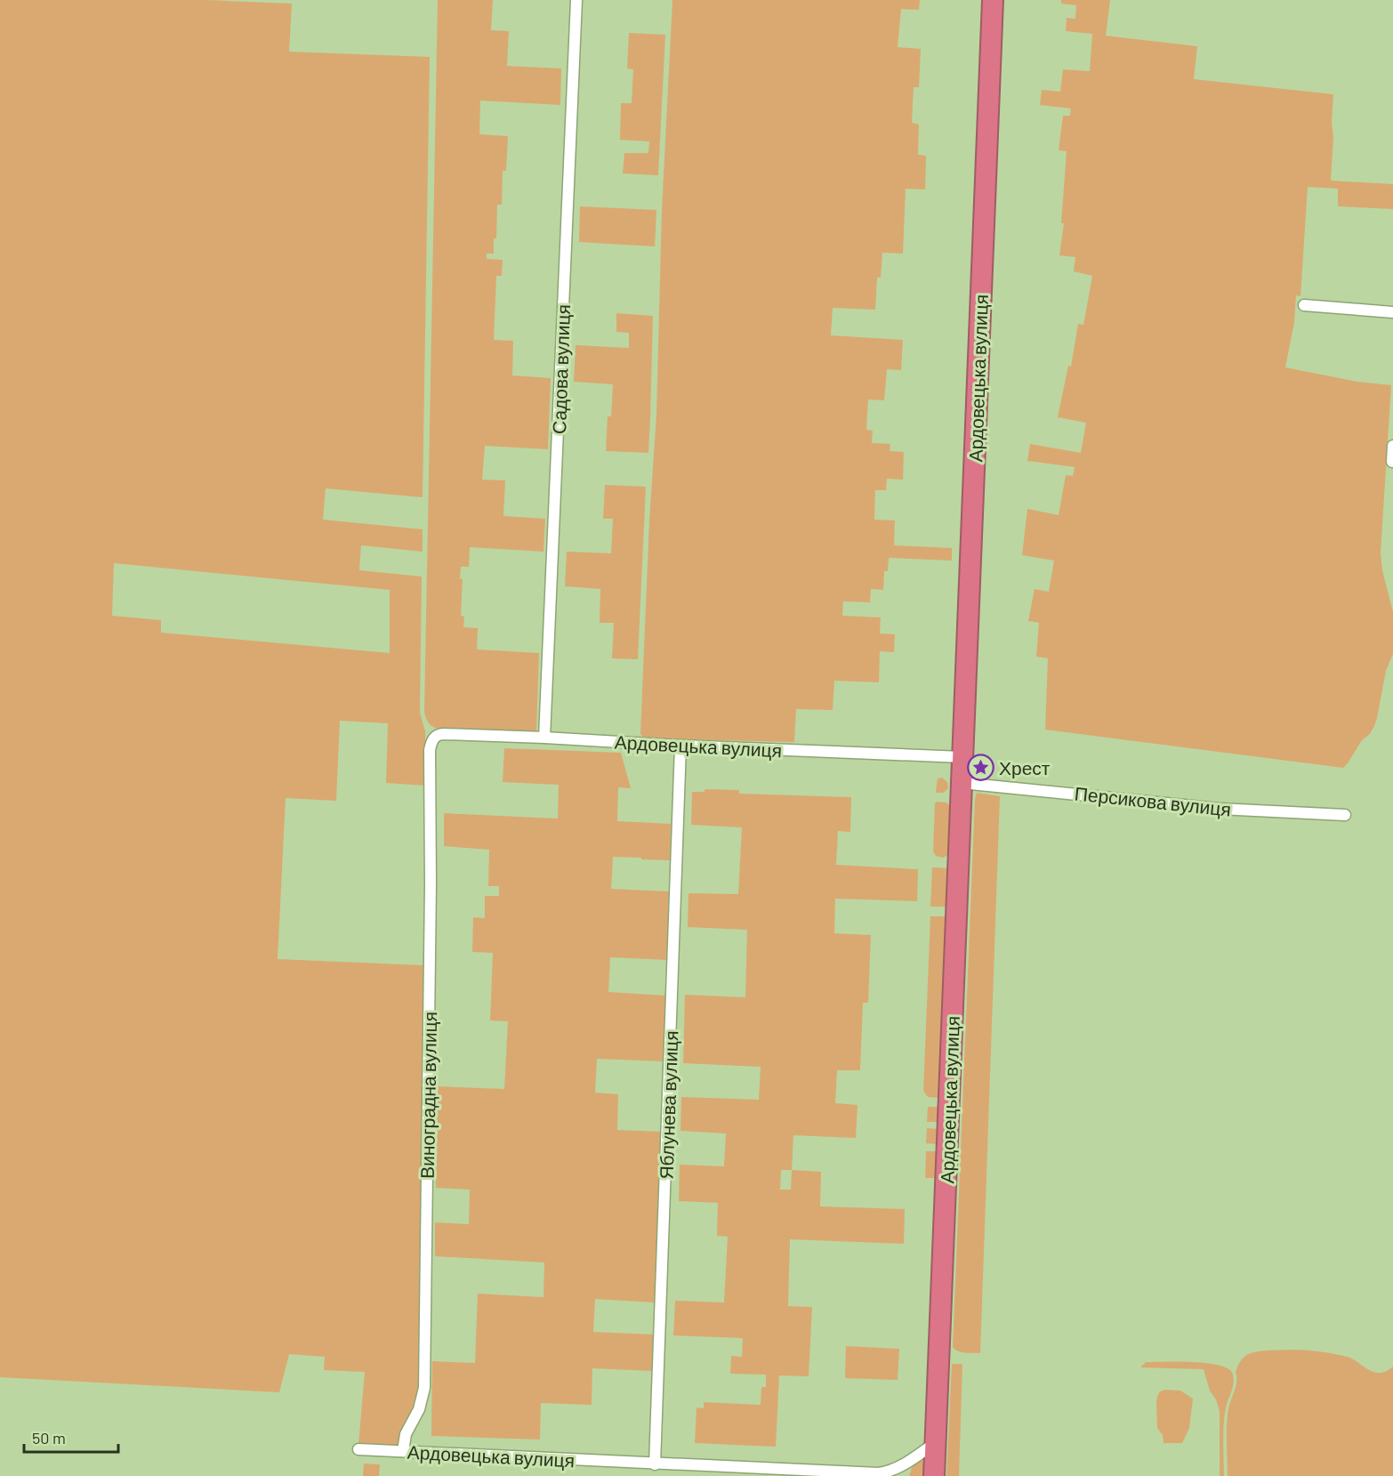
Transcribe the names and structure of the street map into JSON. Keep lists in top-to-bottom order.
{
  "streets": {
    "highway": ["Ардовецька вулиця"],
    "street": [
      "Садова вулиця",
      "Персикова вулиця",
      "Виноградна вулиця",
      "Яблунева вулиця"
    ]
  },
  "crossings": [
    ["Садова вулиця", "Ардовецька вулиця"],
    ["Ардовецька вулиця", "Персикова вулиця"],
    ["Ардовецька вулиця", "Виноградна вулиця"],
    ["Ардовецька вулиця", "Яблунева вулиця"]
  ],
  "places": {
    "place": ["Хрест"]
  },
  "scale_bar": "50 m"
}
